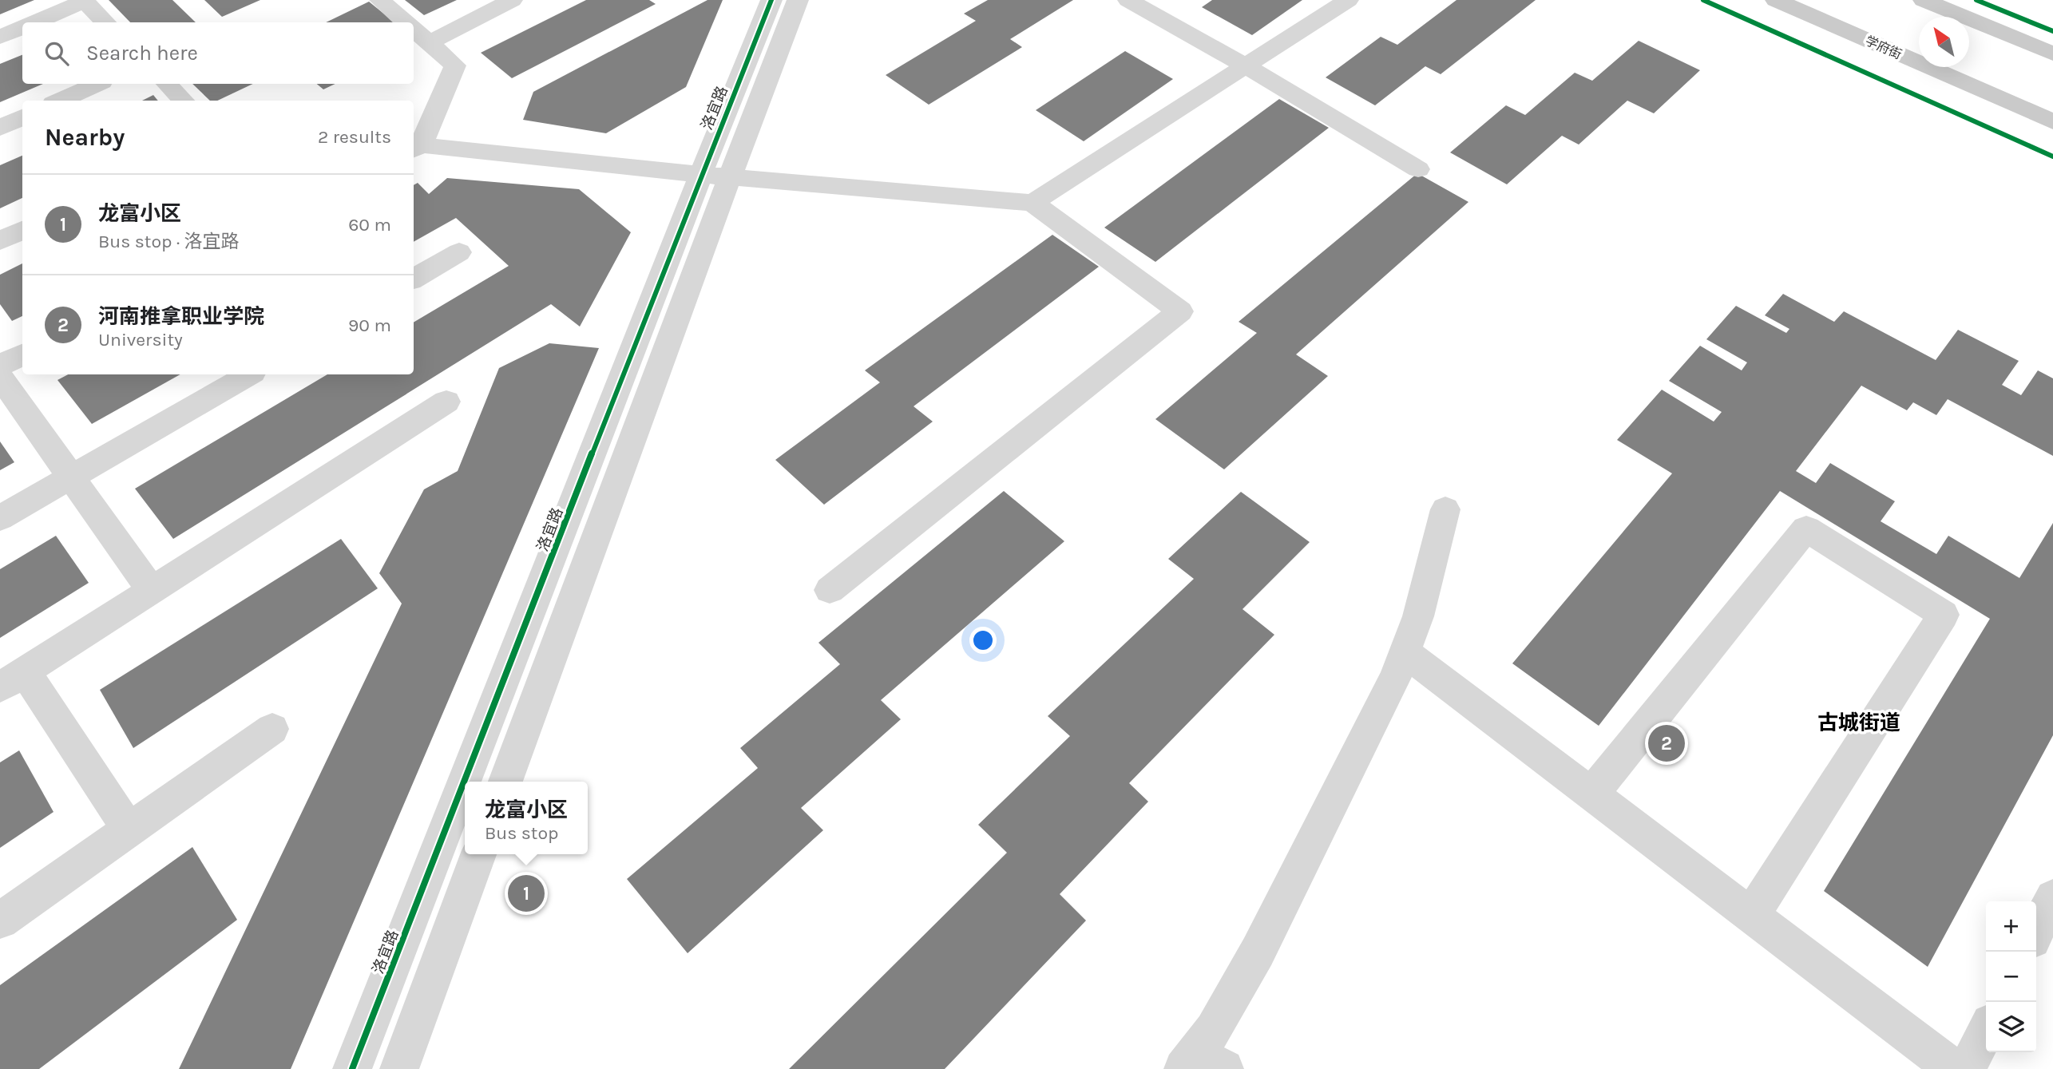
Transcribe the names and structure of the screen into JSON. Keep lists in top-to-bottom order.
{
  "streets": {
    "main road": ["学府街"],
    "street": ["洛宜路"]
  },
  "districts": ["古城街道"],
  "north": "top left",
  "page": {
    "search": "Search here",
    "heading": ["Nearby", "2 results"],
    "list": [
      {
        "mark": "1",
        "name": "龙富小区",
        "note": "Bus stop · 洛宜路",
        "value": "60 m"
      },
      {
        "mark": "2",
        "name": "河南推拿职业学院",
        "note": "University",
        "value": "90 m"
      }
    ],
    "pins": ["2", "1"],
    "popup": ["龙富小区", "Bus stop"],
    "map_buttons": ["+", "−"]
  }
}
